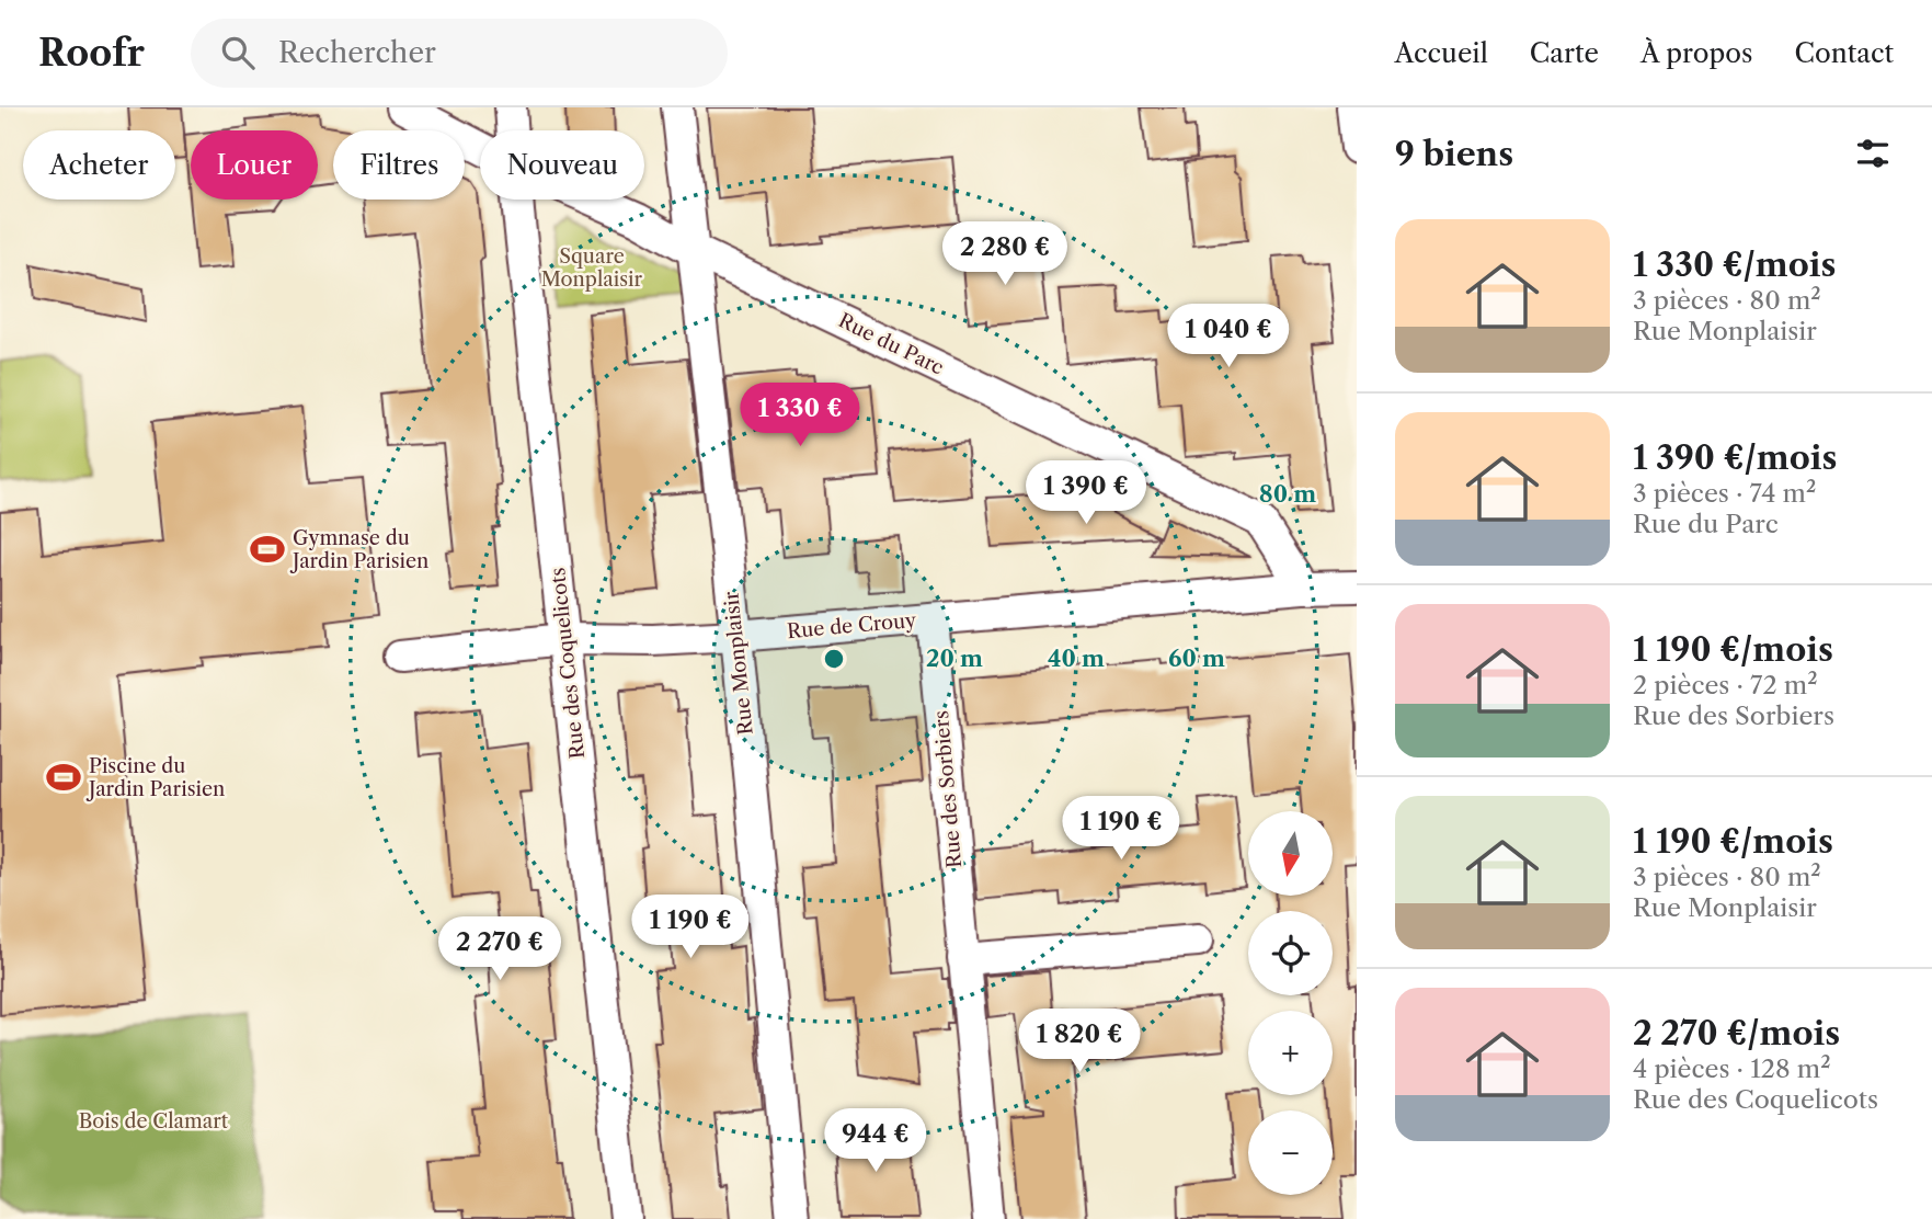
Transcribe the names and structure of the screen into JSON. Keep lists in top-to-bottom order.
{
  "streets": {
    "street": [
      "Rue du Parc",
      "Rue de Crouy",
      "Rue des Coquelicots",
      "Rue Monplaisir",
      "Rue des Sorbiers"
    ]
  },
  "crossings": [
    ["Rue du Parc", "Rue de Crouy"],
    ["Rue du Parc", "Rue Monplaisir"],
    ["Rue de Crouy", "Rue des Coquelicots"],
    ["Rue de Crouy", "Rue Monplaisir"],
    ["Rue de Crouy", "Rue des Sorbiers"]
  ],
  "parks": ["Square Monplaisir", "Bois de Clamart"],
  "places": {
    "sports": ["Gymnase du Jardin Parisien", "Piscine du Jardin Parisien"]
  },
  "north": "bottom",
  "page": {
    "header": "Roofr",
    "search": "Rechercher",
    "nav": [
      "Accueil",
      "Carte",
      "À propos",
      "Contact"
    ],
    "heading": "9 biens",
    "chip": [
      "Acheter",
      "Louer",
      "Filtres",
      "Nouveau"
    ],
    "list": [
      {
        "name": "1 330 €/mois",
        "note": "3 pièces · 80 m² · Rue Monplaisir"
      },
      {
        "name": "1 390 €/mois",
        "note": "3 pièces · 74 m² · Rue du Parc"
      },
      {
        "name": "1 190 €/mois",
        "note": "2 pièces · 72 m² · Rue des Sorbiers"
      },
      {
        "name": "1 190 €/mois",
        "note": "3 pièces · 80 m² · Rue Monplaisir"
      },
      {
        "name": "2 270 €/mois",
        "note": "4 pièces · 128 m² · Rue des Coquelicots"
      }
    ],
    "price": [
      "2 280 €",
      "1 040 €",
      "1 330 €",
      "1 390 €",
      "1 190 €",
      "1 190 €",
      "2 270 €",
      "1 820 €",
      "944 €"
    ],
    "map_buttons": ["+", "−"]
  },
  "rings": [
    "80 m",
    "20 m",
    "40 m",
    "60 m"
  ]
}
